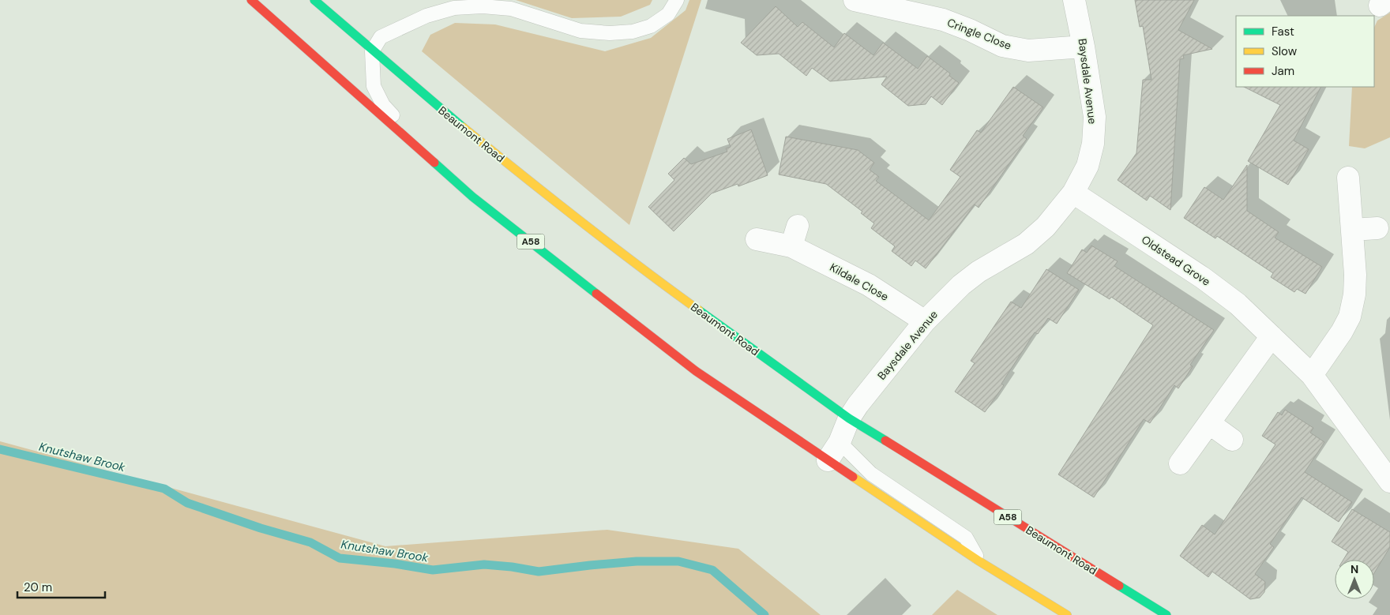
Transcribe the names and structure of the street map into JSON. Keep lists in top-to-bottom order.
{
  "streets": {
    "highway": ["Beaumont Road", "A58"],
    "street": [
      "Cringle Close",
      "Baysdale Avenue",
      "Oldstead Grove",
      "Kildale Close"
    ]
  },
  "crossings": [
    ["Cringle Close", "Baysdale Avenue"],
    ["Baysdale Avenue", "Beaumont Road"],
    ["Baysdale Avenue", "A58"],
    ["Baysdale Avenue", "Oldstead Grove"],
    ["Baysdale Avenue", "Kildale Close"]
  ],
  "water": ["Knutshaw Brook"],
  "legend": ["Fast", "Slow", "Jam"],
  "scale_bar": "20 m",
  "north": "top"
}
